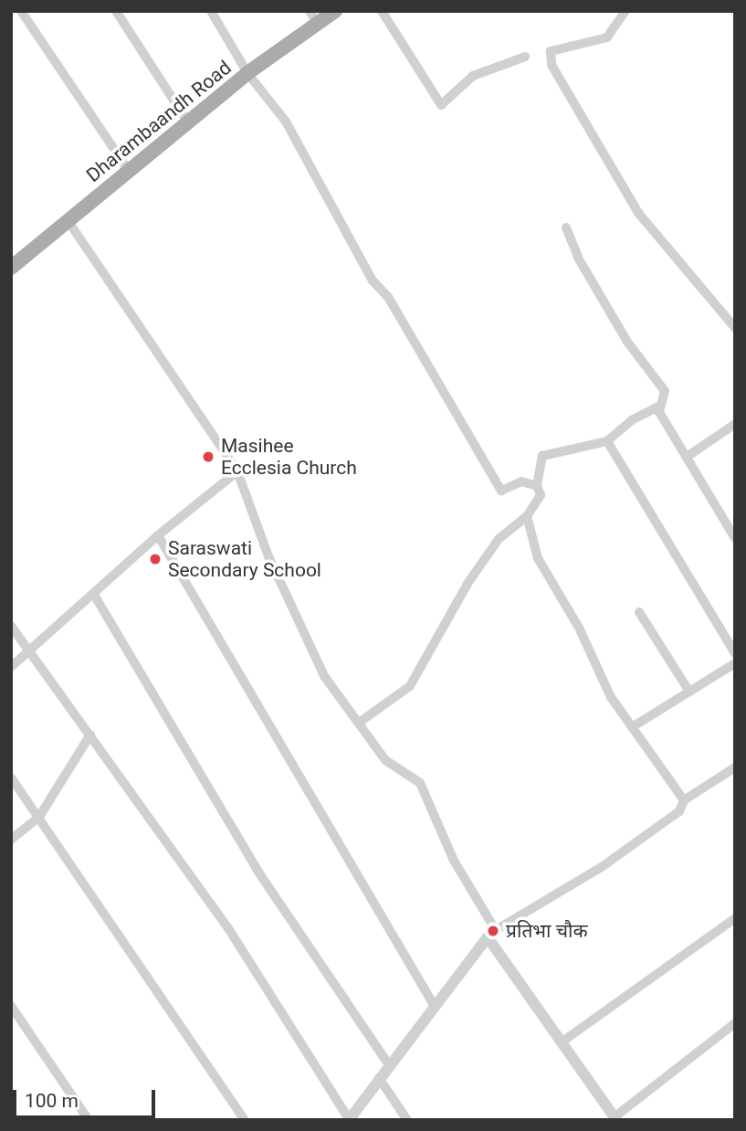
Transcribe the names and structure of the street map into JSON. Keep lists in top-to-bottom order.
{
  "streets": {
    "main road": ["Dharambaandh Road"]
  },
  "places": ["Masihee Ecclesia Church", "Saraswati Secondary School", "प्रतिभा चौक"],
  "scale_bar": "100 m"
}
